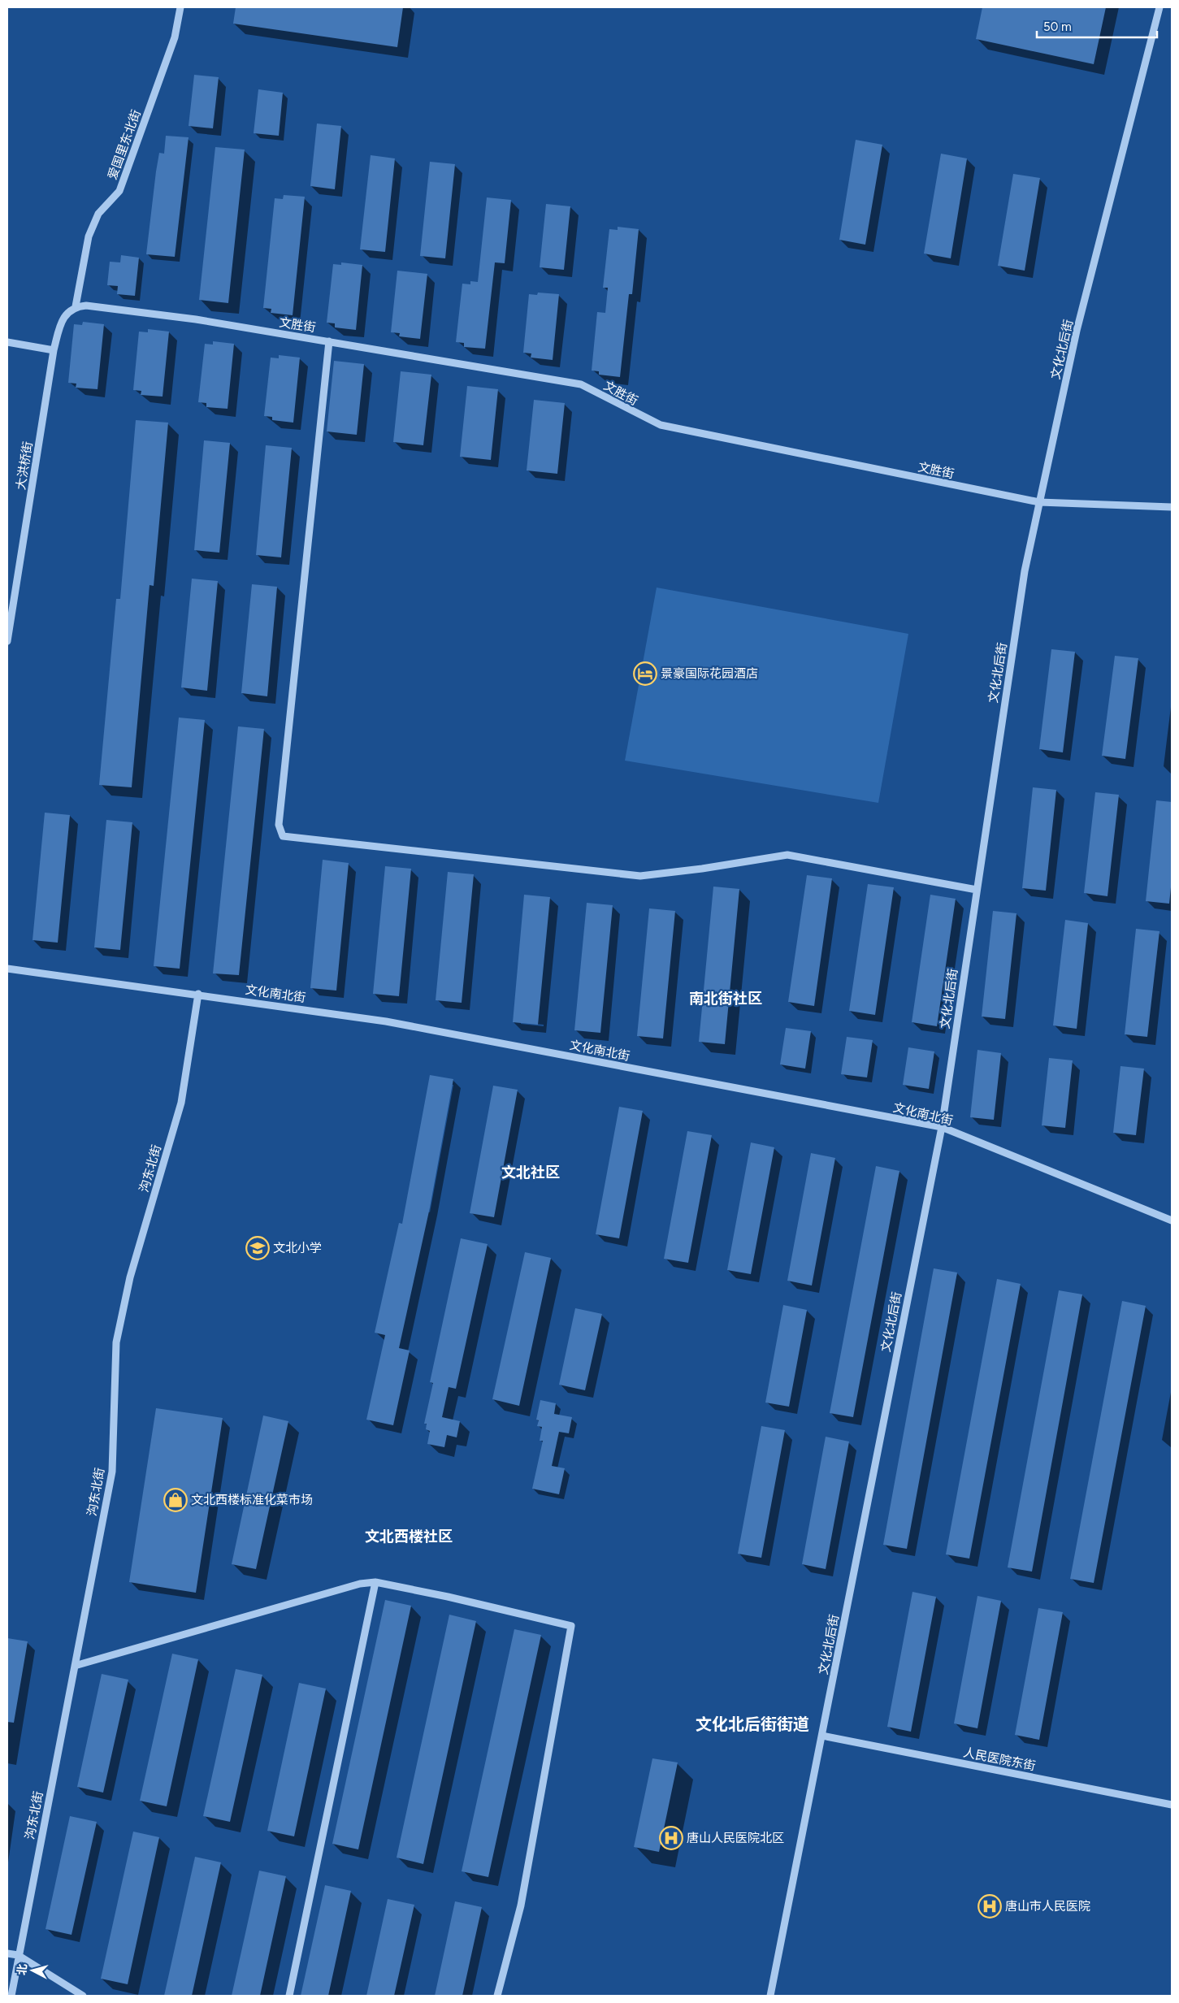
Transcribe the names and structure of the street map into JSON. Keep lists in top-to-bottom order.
{
  "streets": {
    "street": [
      "爱国里东北街",
      "文胜街",
      "文化北后街",
      "大洪桥街",
      "文化南北街",
      "沟东北街",
      "人民医院东街"
    ]
  },
  "crossings": [
    ["爱国里东北街", "文胜街"],
    ["爱国里东北街", "大洪桥街"],
    ["文胜街", "文化北后街"],
    ["文胜街", "大洪桥街"],
    ["文化北后街", "文化南北街"],
    ["文化北后街", "人民医院东街"],
    ["文化南北街", "沟东北街"]
  ],
  "districts": [
    "南北街社区",
    "文北社区",
    "文北西楼社区",
    "文化北后街街道"
  ],
  "places": {
    "hotel": ["景豪国际花园酒店"],
    "school or university": ["文北小学"],
    "shop": ["文北西楼标准化菜市场"],
    "hospital": ["唐山人民医院北区", "唐山市人民医院"]
  },
  "scale_bar": "50 m",
  "north": "left"
}
